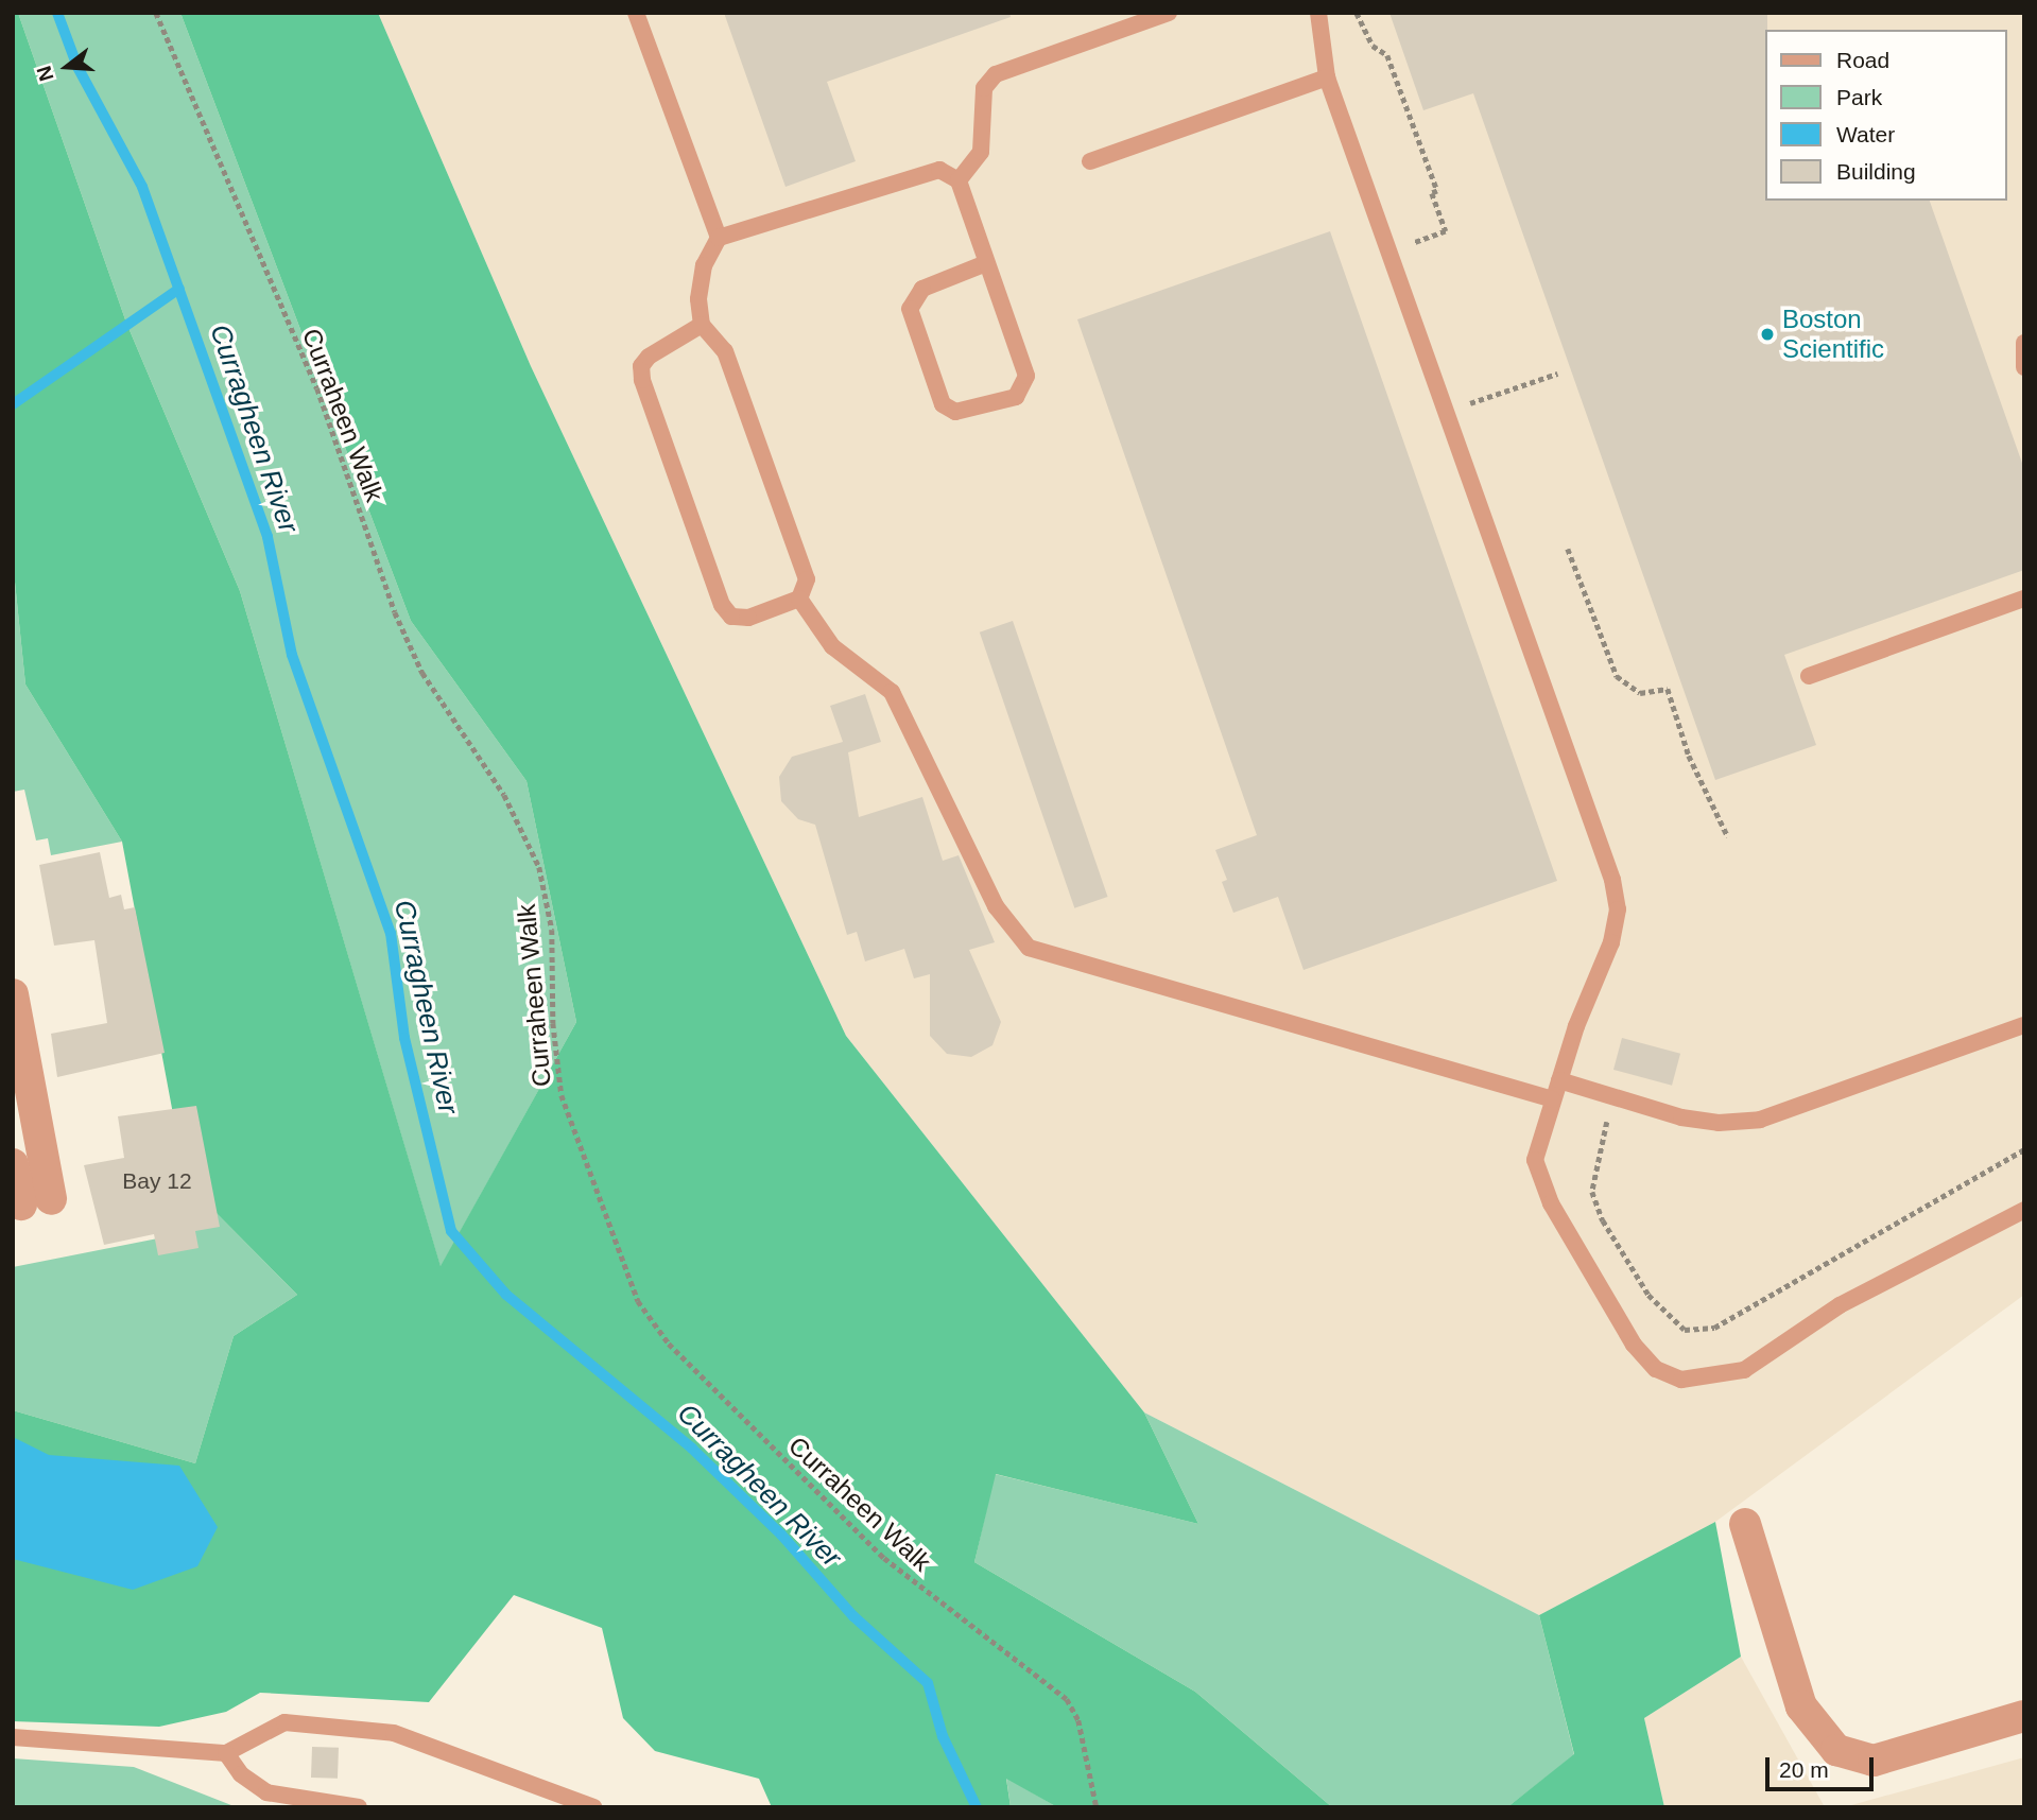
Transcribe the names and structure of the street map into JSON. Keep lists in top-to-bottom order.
{
  "streets": {
    "path": ["Curraheen Walk"]
  },
  "water": ["Curragheen River"],
  "places": ["Boston Scientific"],
  "house_numbers": ["Bay 12"],
  "legend": [
    "Road",
    "Park",
    "Water",
    "Building"
  ],
  "scale_bar": "20 m",
  "north": "left"
}
